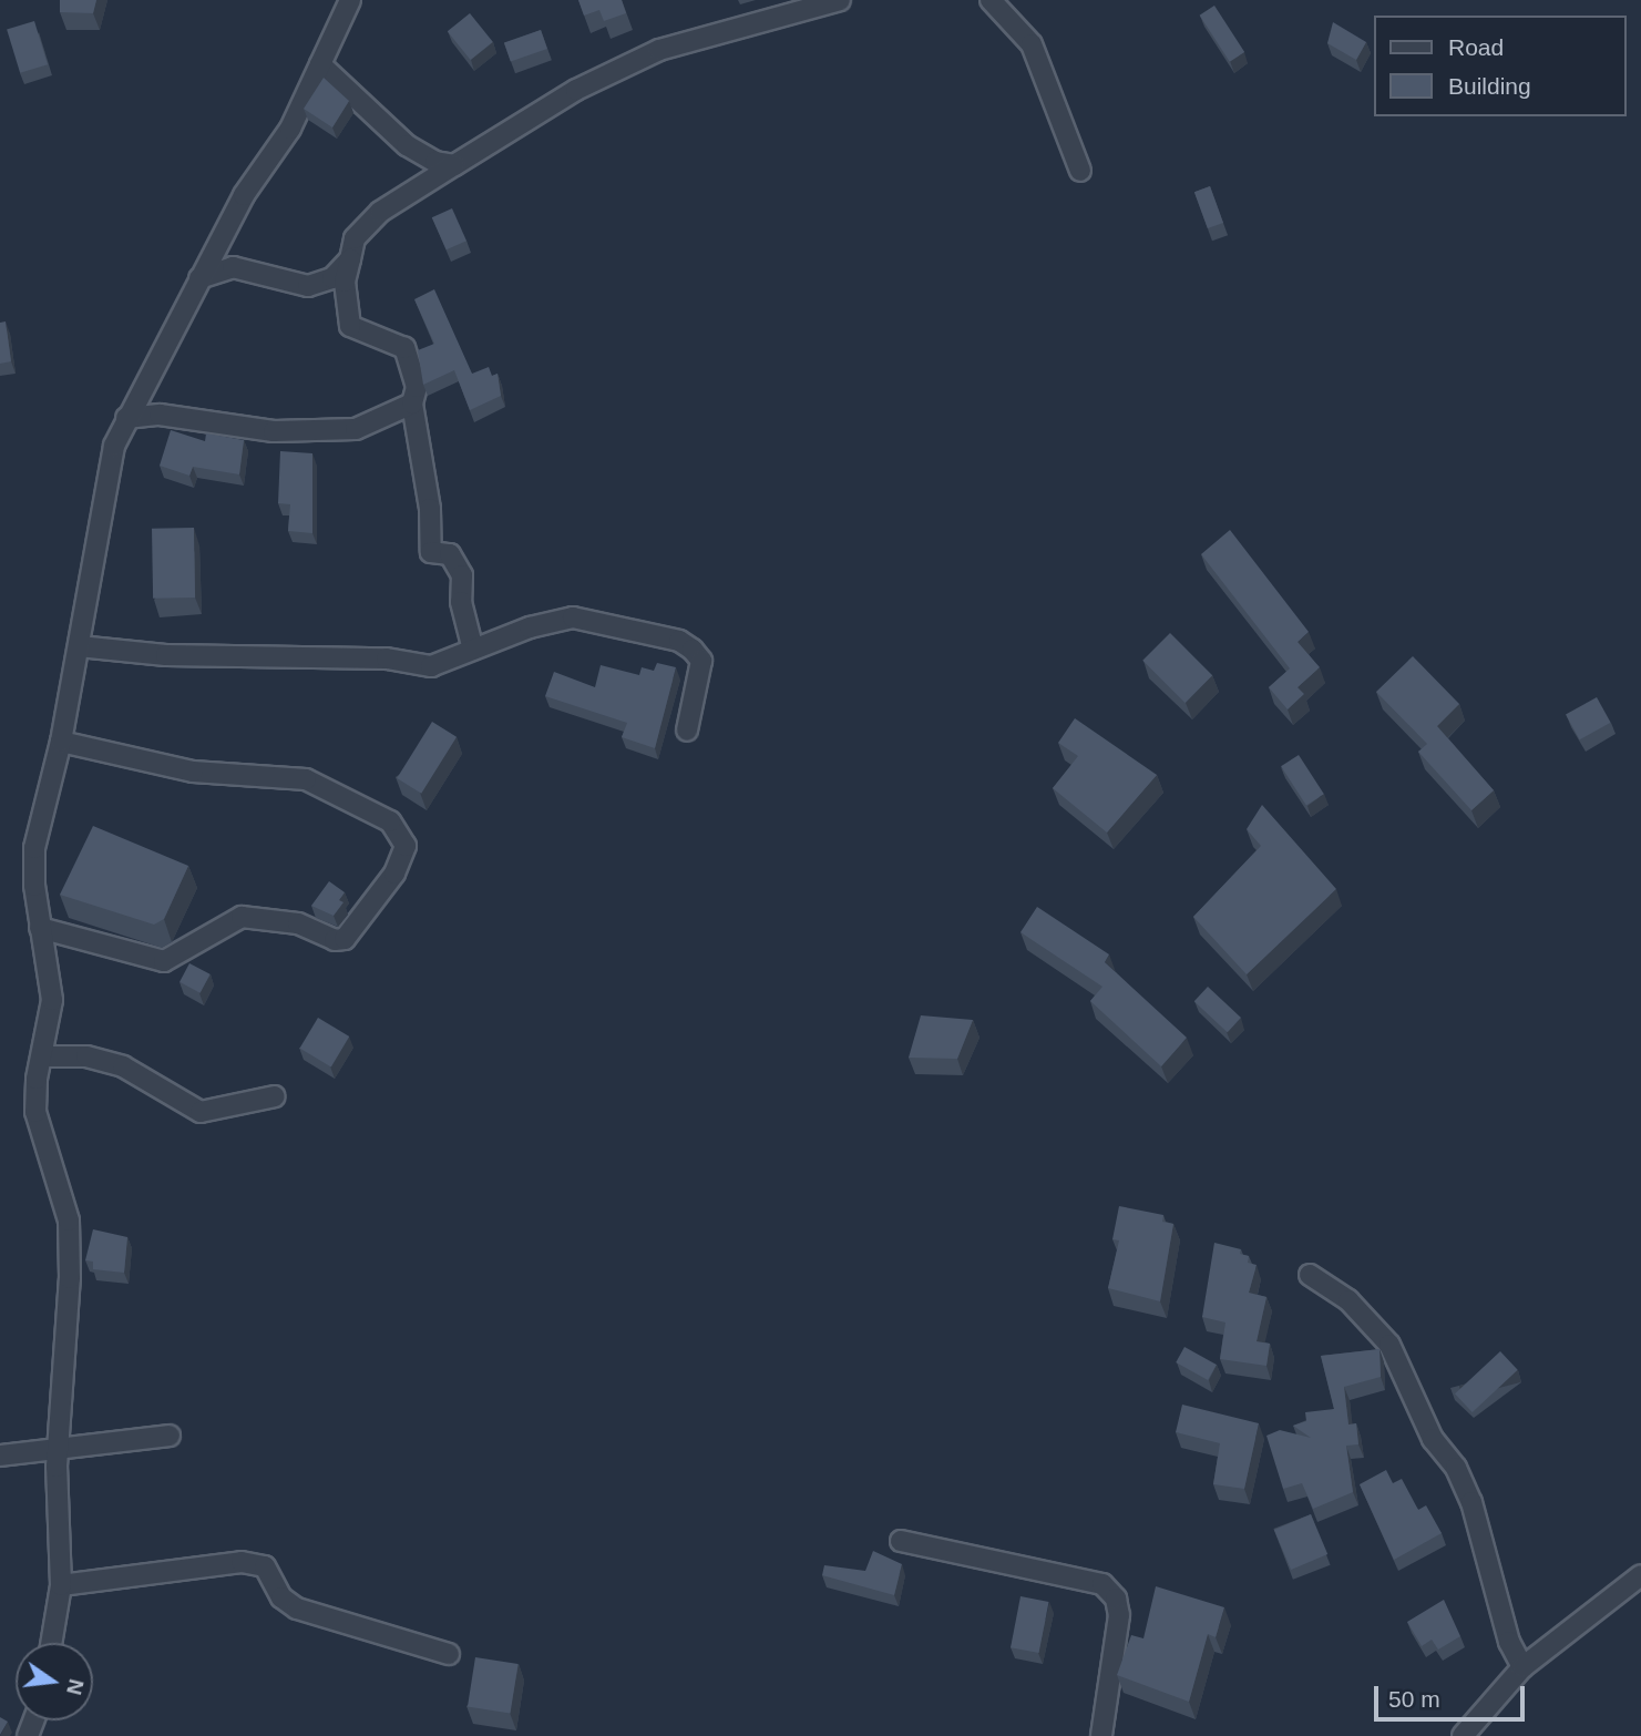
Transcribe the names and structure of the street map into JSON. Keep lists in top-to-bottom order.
{
  "legend": ["Road", "Building"],
  "scale_bar": "50 m",
  "north": "right"
}
